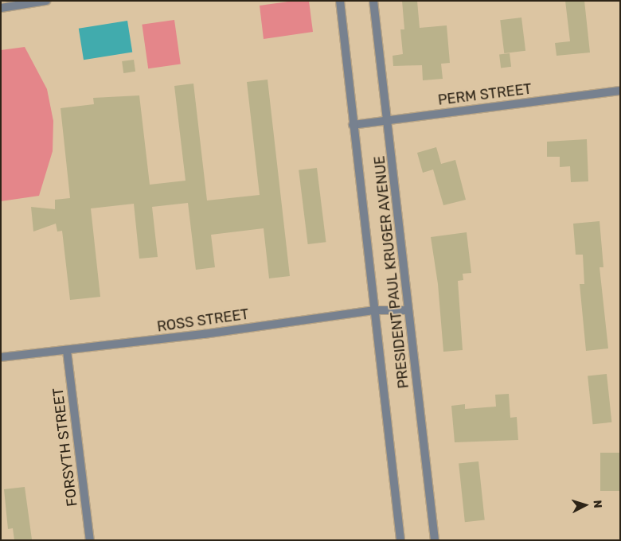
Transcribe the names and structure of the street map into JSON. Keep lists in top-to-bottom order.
{
  "streets": {
    "street": [
      "PERM STREET",
      "PRESIDENT PAUL KRUGER AVENUE",
      "ROSS STREET",
      "FORSYTH STREET"
    ]
  },
  "crossings": [
    ["PERM STREET", "PRESIDENT PAUL KRUGER AVENUE"],
    ["PRESIDENT PAUL KRUGER AVENUE", "ROSS STREET"],
    ["ROSS STREET", "FORSYTH STREET"]
  ],
  "north": "right"
}
